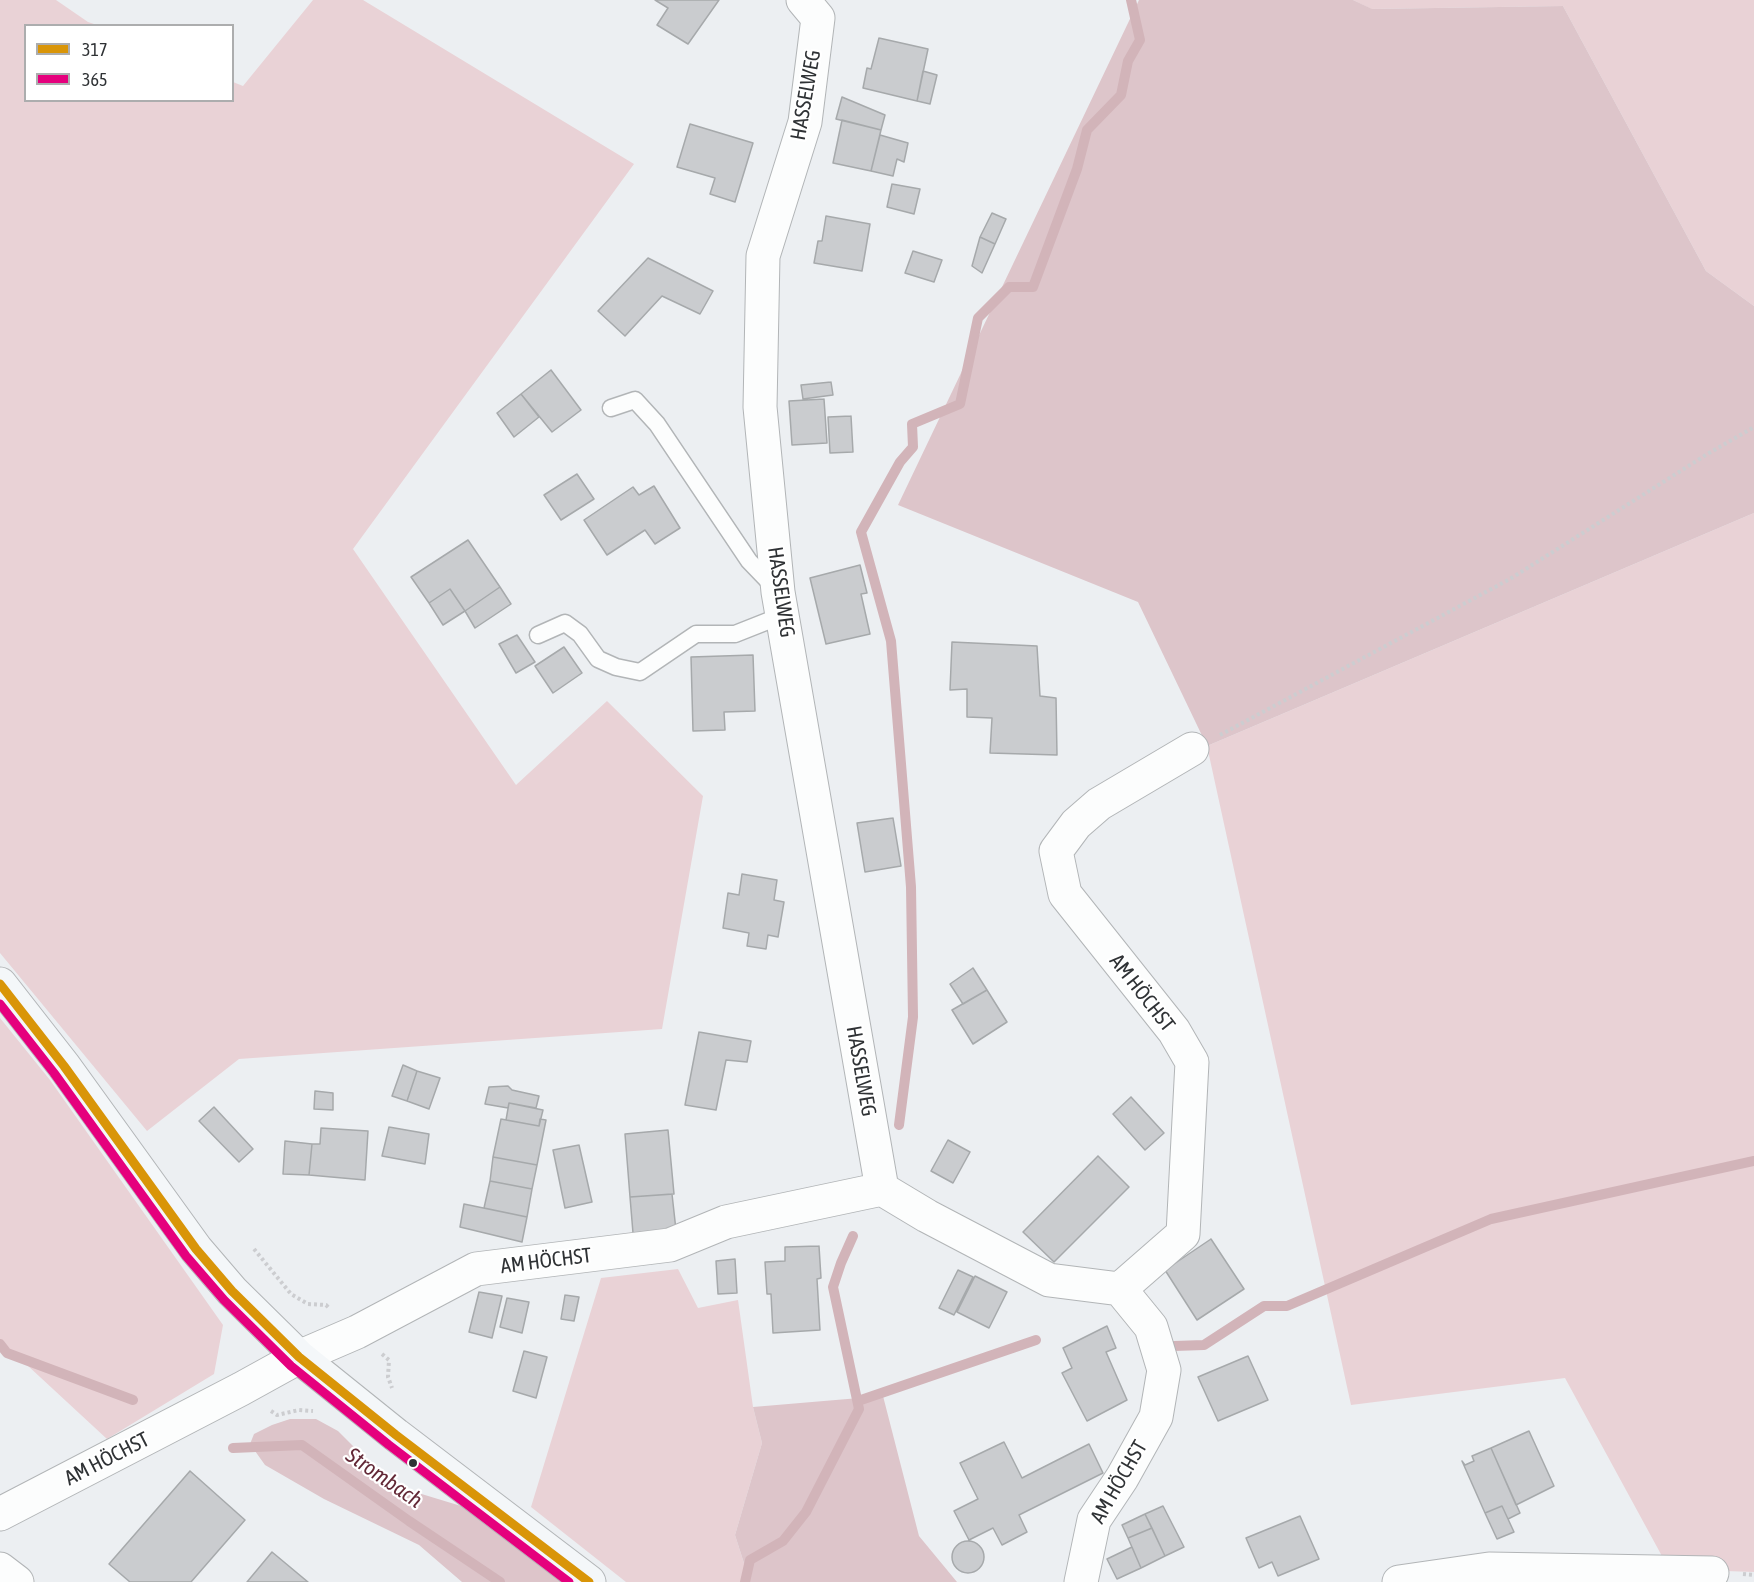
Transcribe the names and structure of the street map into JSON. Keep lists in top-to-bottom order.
{
  "streets": {
    "street": ["HASSELWEG", "AM HÖCHST"]
  },
  "crossings": [
    ["HASSELWEG", "AM HÖCHST"]
  ],
  "water": ["Strombach"],
  "lines": ["transit line 317", "transit line 365"],
  "legend": ["317", "365"]
}
